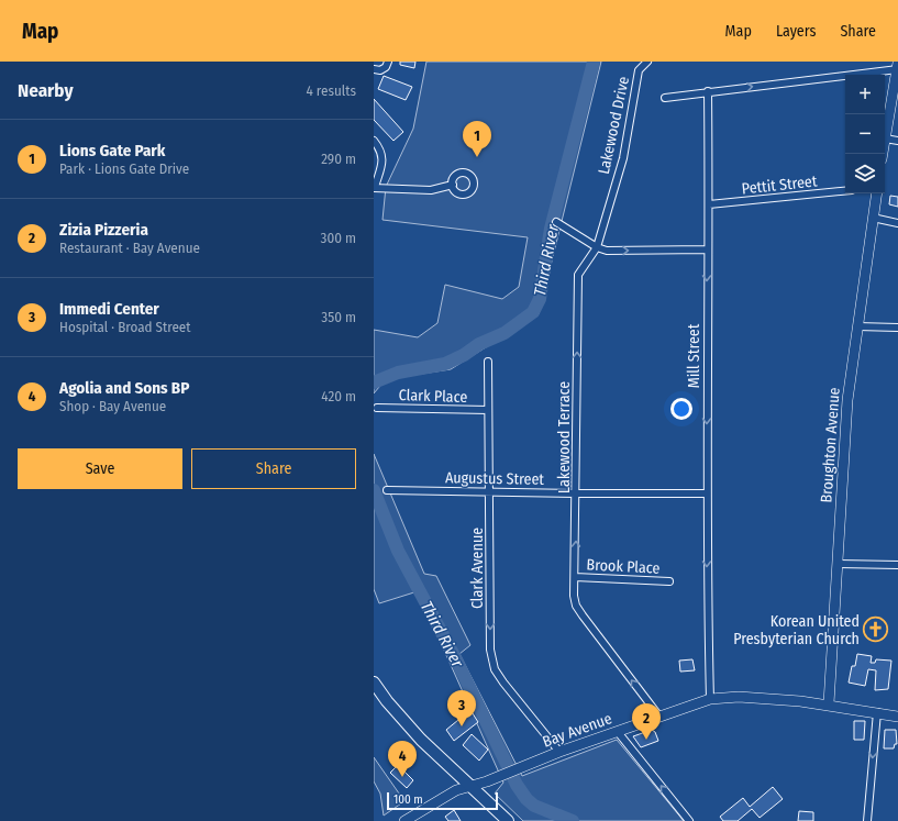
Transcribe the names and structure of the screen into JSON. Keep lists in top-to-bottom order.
{
  "streets": {
    "street": [
      "Lakewood Drive",
      "Pettit Street",
      "Mill Street",
      "Clark Place",
      "Lakewood Terrace",
      "Broughton Avenue",
      "Augustus Street",
      "Brook Place",
      "Clark Avenue",
      "Bay Avenue"
    ]
  },
  "crossings": [
    ["Lakewood Drive", "Lakewood Terrace"],
    ["Pettit Street", "Mill Street"],
    ["Mill Street", "Augustus Street"],
    ["Mill Street", "Bay Avenue"],
    ["Clark Place", "Clark Avenue"],
    ["Lakewood Terrace", "Augustus Street"],
    ["Lakewood Terrace", "Brook Place"],
    ["Lakewood Terrace", "Bay Avenue"],
    ["Broughton Avenue", "Bay Avenue"],
    ["Augustus Street", "Clark Avenue"],
    ["Clark Avenue", "Bay Avenue"]
  ],
  "one_way": ["Mill Street", "Lakewood Terrace", "Clark Avenue"],
  "water": ["Third River"],
  "places": {
    "church": ["Korean United Presbyterian Church"]
  },
  "scale_bar": "100 m",
  "page": {
    "header": "Map",
    "nav": ["Map", "Layers", "Share"],
    "heading": ["Nearby", "4 results"],
    "map_buttons": ["+", "−"],
    "list": [
      {
        "mark": "1",
        "name": "Lions Gate Park",
        "note": "Park · Lions Gate Drive",
        "value": "290 m"
      },
      {
        "mark": "2",
        "name": "Zizia Pizzeria",
        "note": "Restaurant · Bay Avenue",
        "value": "300 m"
      },
      {
        "mark": "3",
        "name": "Immedi Center",
        "note": "Hospital · Broad Street",
        "value": "350 m"
      },
      {
        "mark": "4",
        "name": "Agolia and Sons BP",
        "note": "Shop · Bay Avenue",
        "value": "420 m"
      }
    ],
    "pins": [
      "1",
      "3",
      "2",
      "4"
    ],
    "buttons": ["Save", "Share"],
    "scale": "100 m"
  }
}
